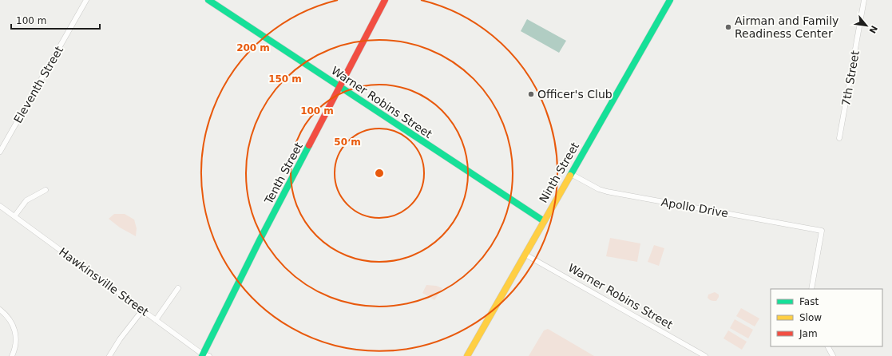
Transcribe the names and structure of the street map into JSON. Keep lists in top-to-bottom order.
{
  "streets": {
    "street": [
      "7th Street",
      "Eleventh Street",
      "Warner Robins Street",
      "Ninth Street",
      "Tenth Street",
      "Apollo Drive",
      "Hawkinsville Street"
    ]
  },
  "crossings": [
    ["Warner Robins Street", "Ninth Street"],
    ["Warner Robins Street", "Tenth Street"],
    ["Ninth Street", "Apollo Drive"],
    ["Tenth Street", "Hawkinsville Street"]
  ],
  "places": ["Airman and Family Readiness Center", "Officer's Club"],
  "legend": ["Fast", "Slow", "Jam"],
  "scale_bar": "100 m",
  "north": "bottom right",
  "rings": [
    "200 m",
    "150 m",
    "100 m",
    "50 m"
  ]
}
